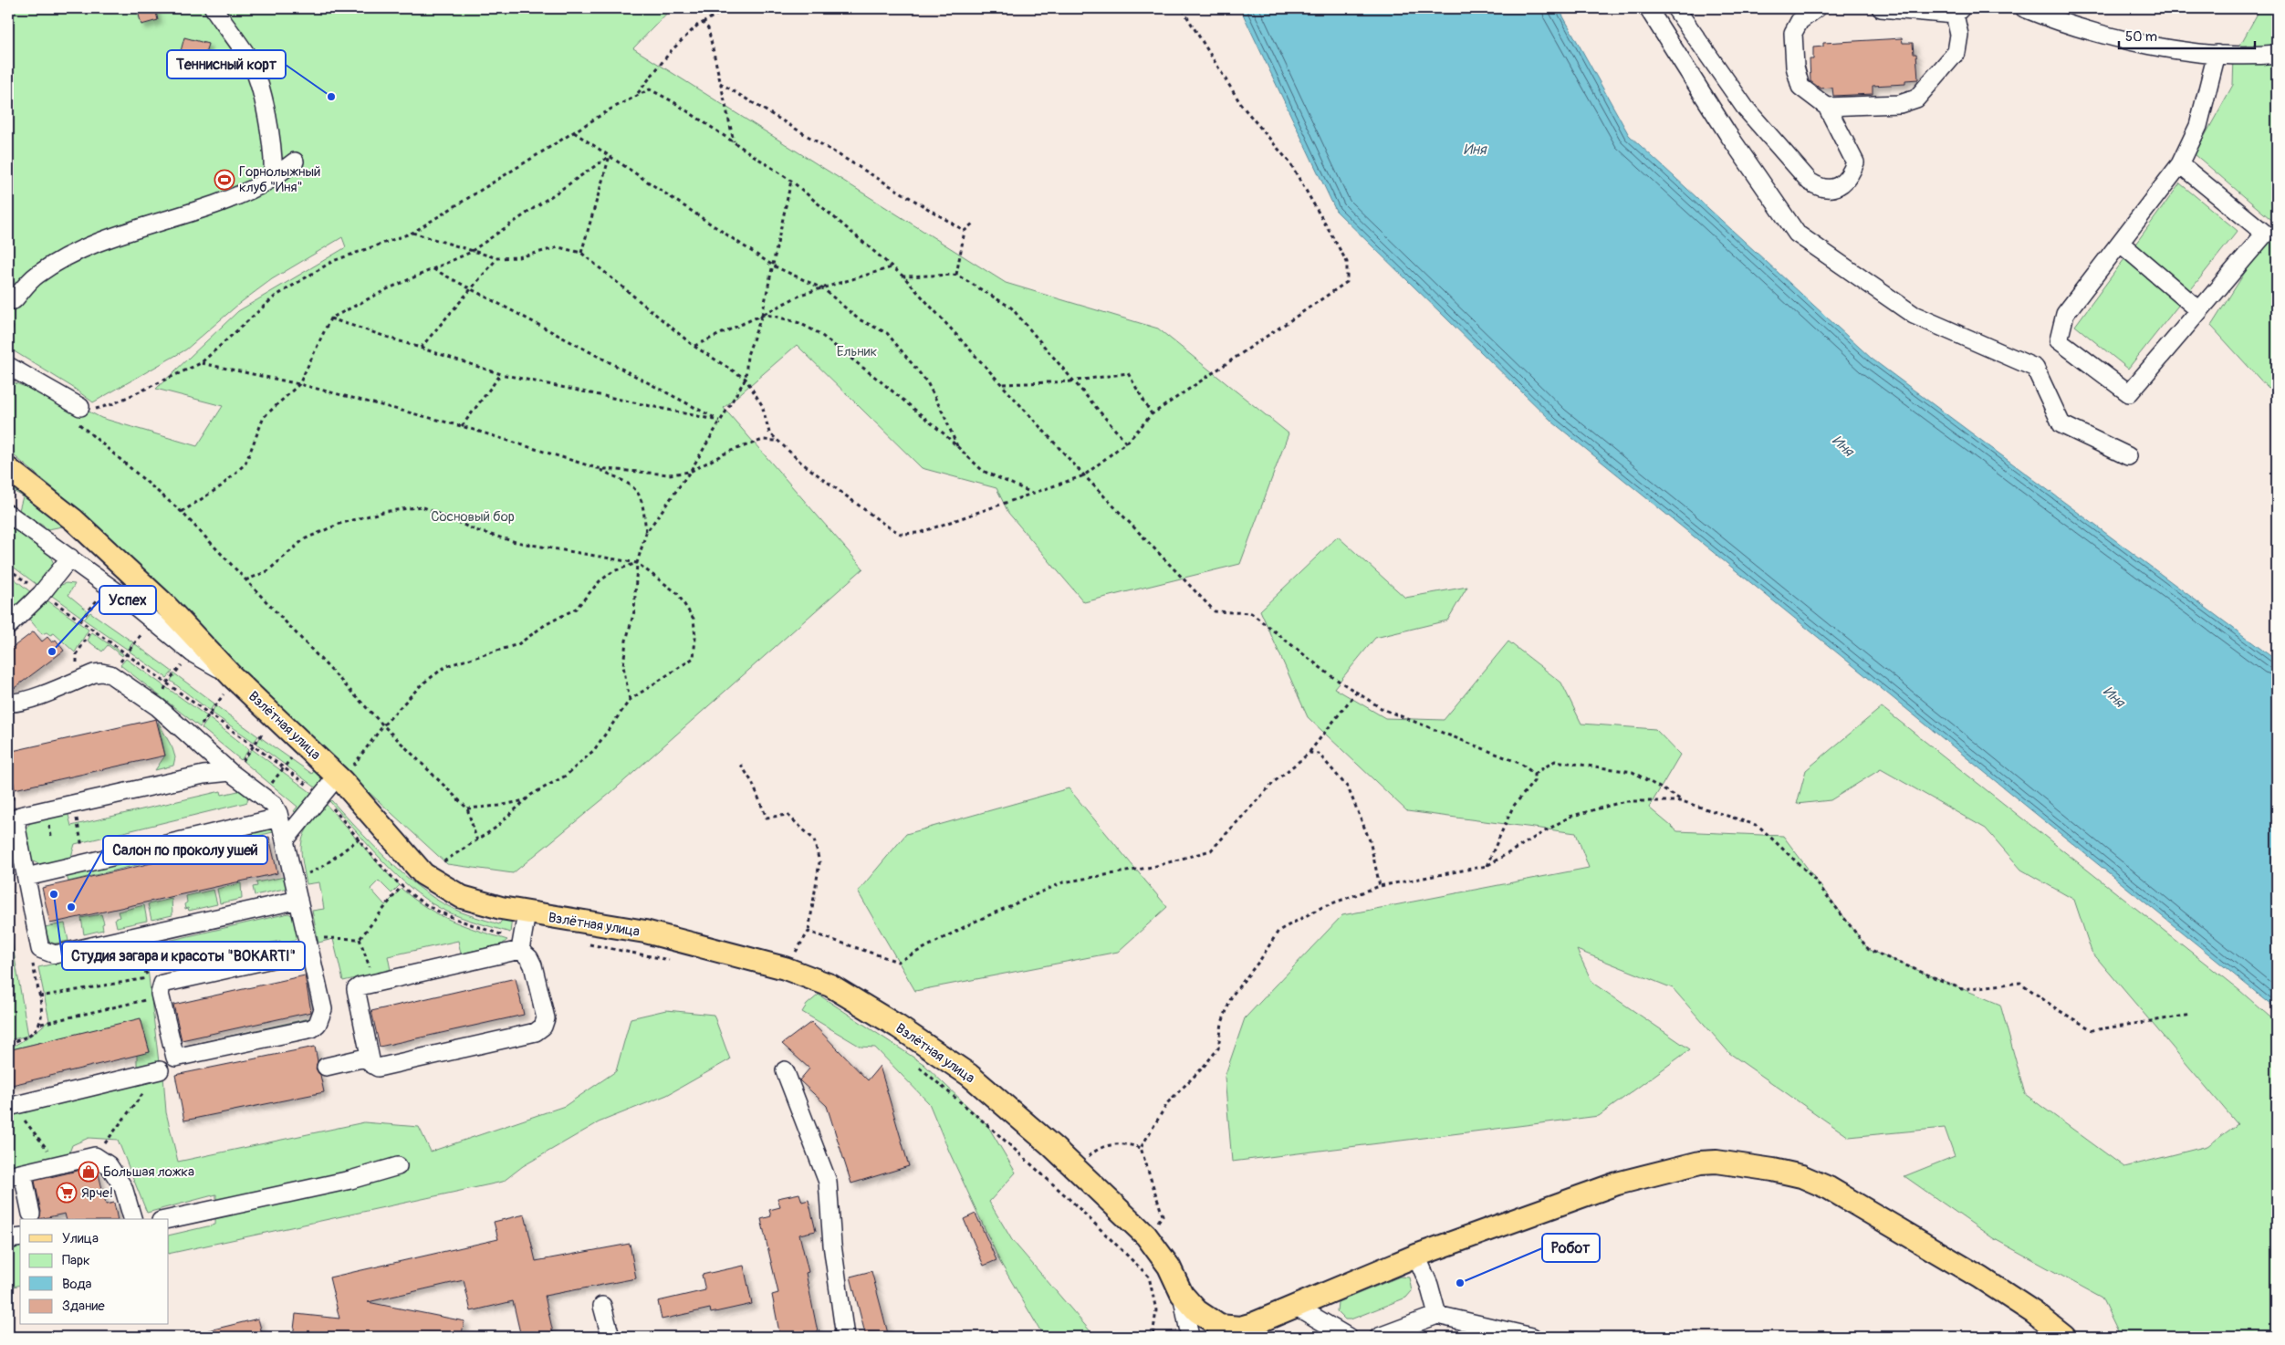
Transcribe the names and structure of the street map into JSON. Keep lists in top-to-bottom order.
{
  "streets": {
    "main road": ["Взлётная улица"]
  },
  "water": ["Иня"],
  "parks": ["Ельник", "Сосновый бор"],
  "places": {
    "other": [
      "Теннисный корт",
      "Успех",
      "Студия загара и красоты \"BOKARTI\"",
      "Салон по проколу ушей",
      "Робот"
    ],
    "sports": ["Горнолыжный клуб \"Иня\""],
    "shop": ["Большая ложка"],
    "supermarket": ["Ярче!"]
  },
  "legend": [
    "Улица",
    "Парк",
    "Вода",
    "Здание"
  ],
  "scale_bar": "50 m"
}
